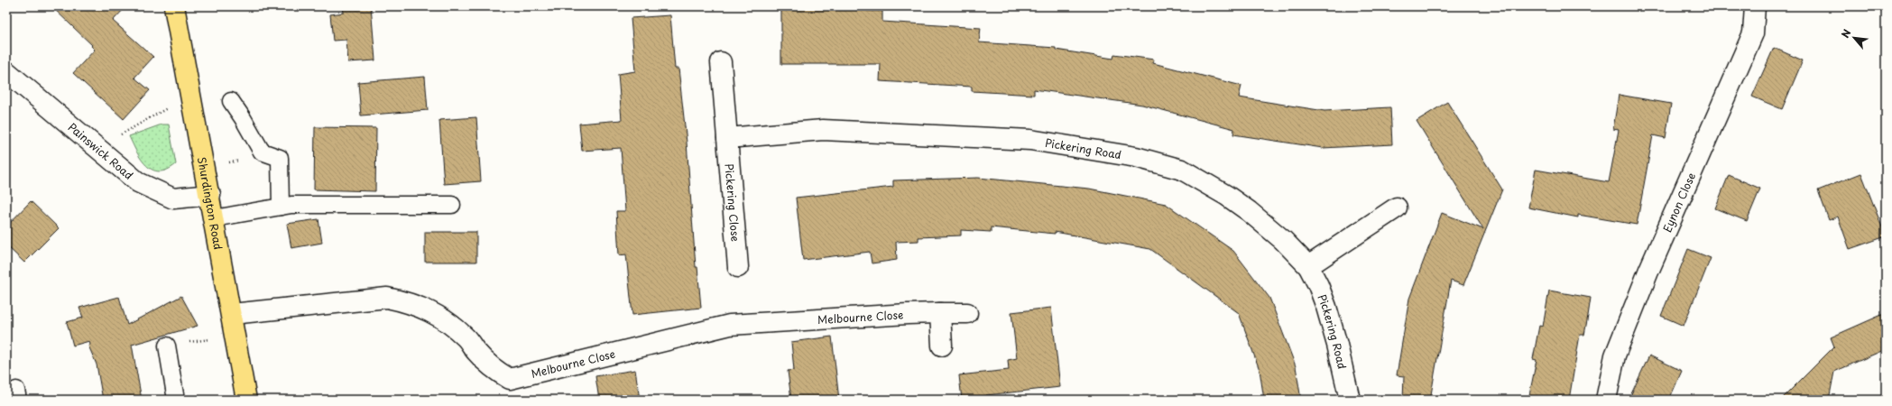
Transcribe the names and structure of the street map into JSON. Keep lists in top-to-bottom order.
{
  "streets": {
    "main road": ["Shurdington Road"],
    "street": [
      "Pickering Road",
      "Painswick Road",
      "Pickering Close",
      "Eynon Close",
      "Melbourne Close"
    ]
  },
  "crossings": [
    ["Pickering Road", "Pickering Close"],
    ["Painswick Road", "Shurdington Road"],
    ["Shurdington Road", "Melbourne Close"]
  ],
  "north": "top left"
}
